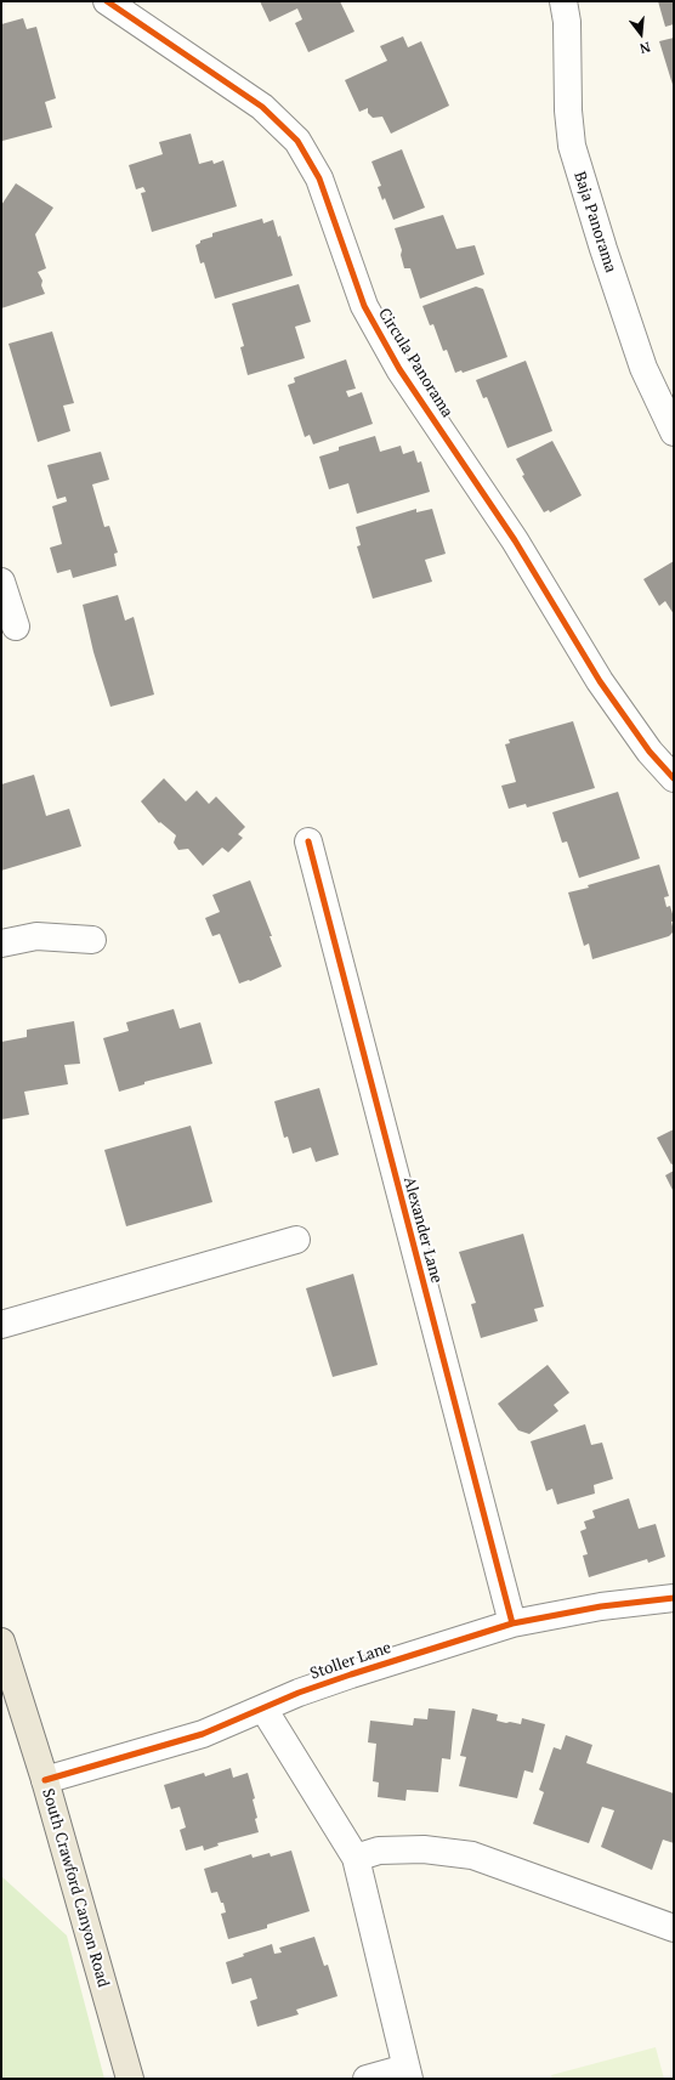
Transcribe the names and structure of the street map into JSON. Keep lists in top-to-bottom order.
{
  "streets": {
    "main road": ["South Crawford Canyon Road"],
    "street": [
      "Baja Panorama",
      "Circula Panorama",
      "Alexander Lane",
      "Stoller Lane"
    ]
  },
  "crossings": [
    ["Alexander Lane", "Stoller Lane"],
    ["Stoller Lane", "South Crawford Canyon Road"]
  ],
  "north": "bottom"
}
